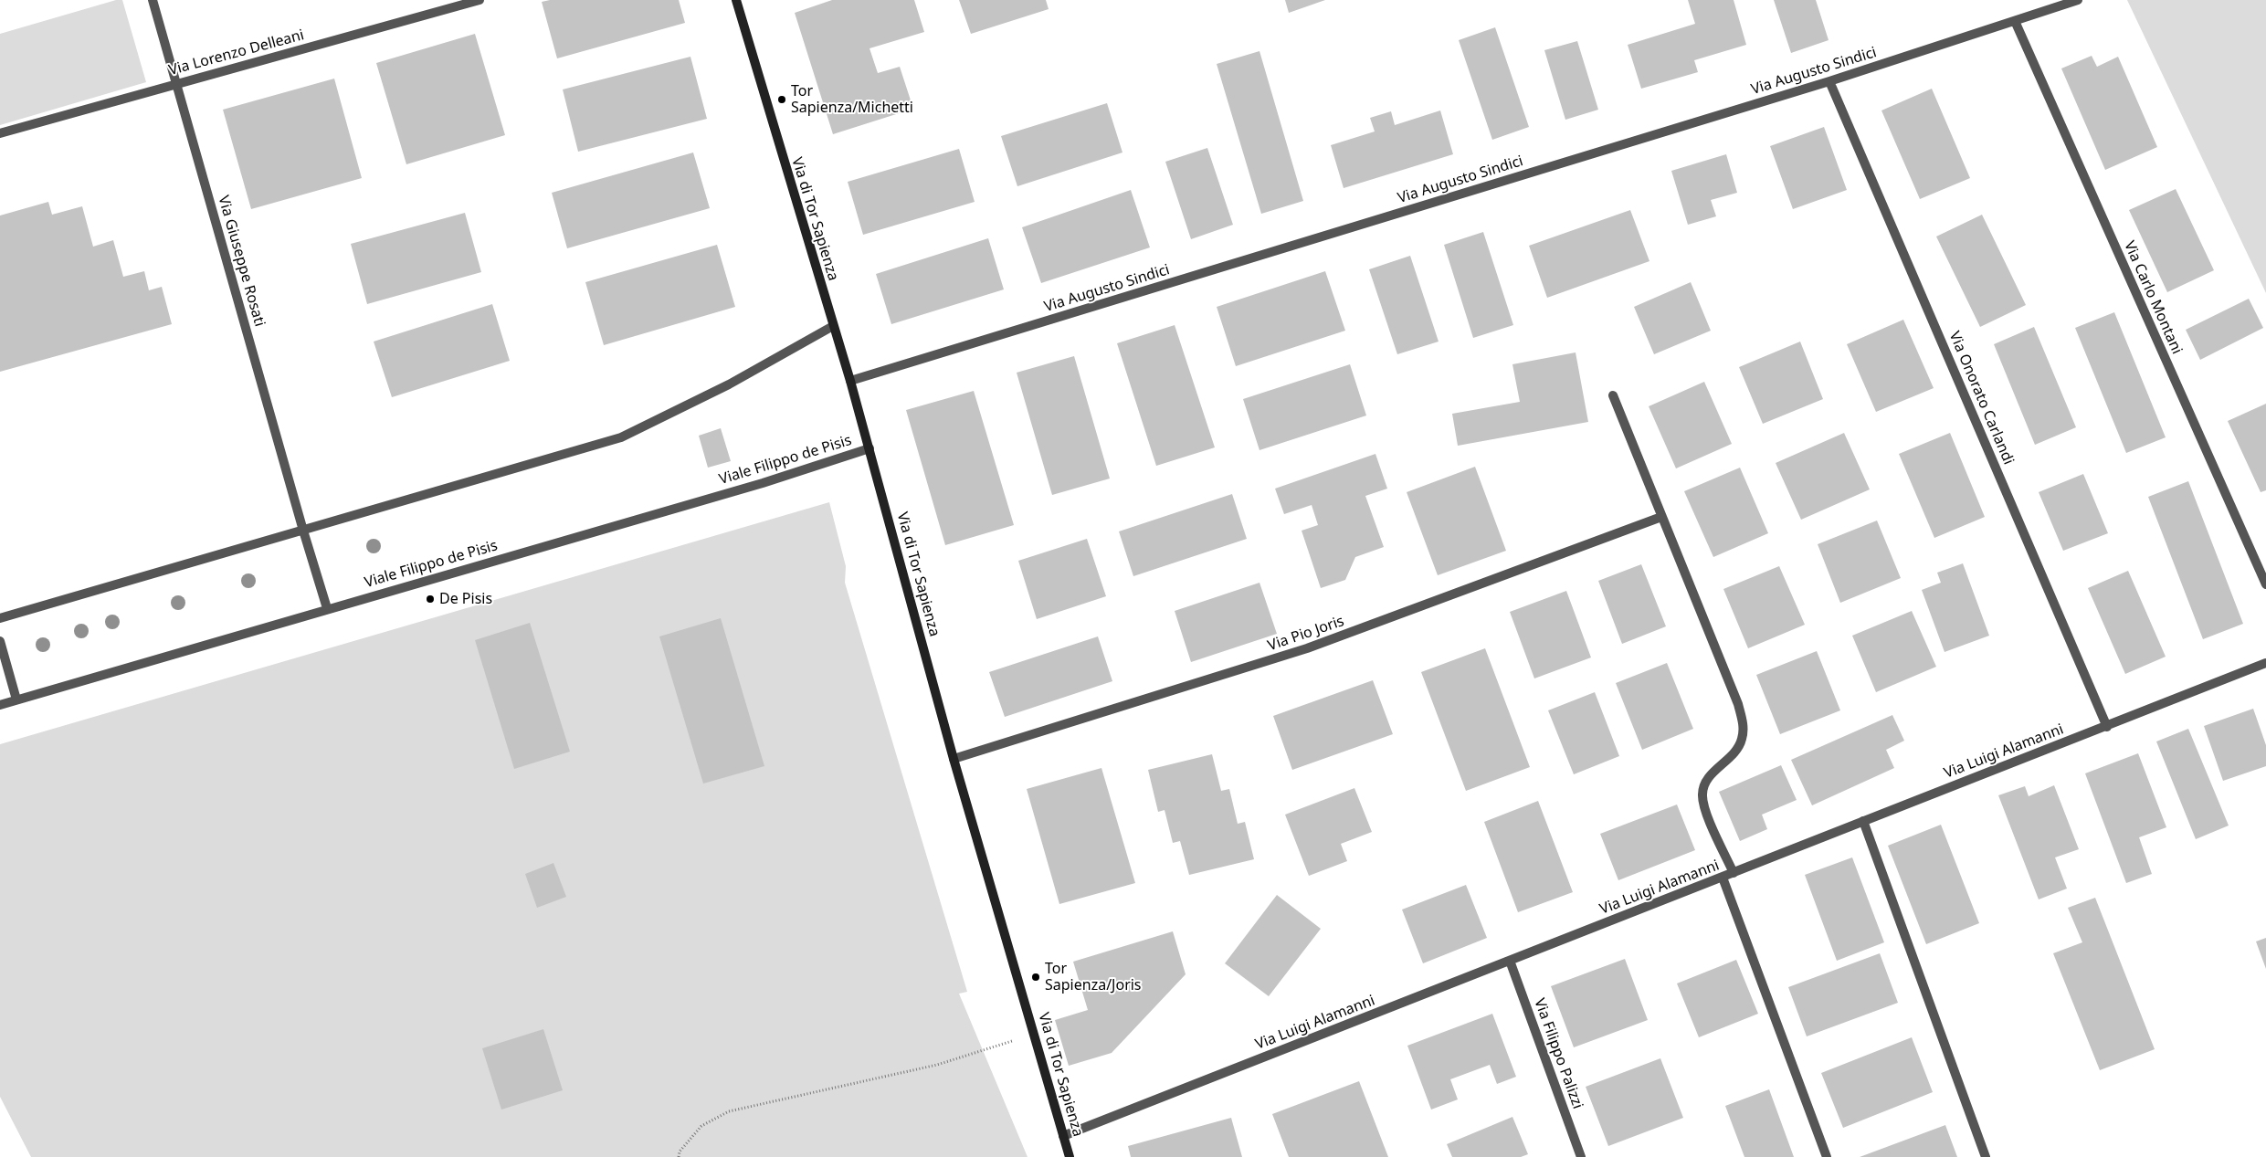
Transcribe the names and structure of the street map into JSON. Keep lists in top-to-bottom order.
{
  "streets": {
    "street": [
      "Via Lorenzo Delleani",
      "Via Augusto Sindici",
      "Via di Tor Sapienza",
      "Via Giuseppe Rosati",
      "Via Carlo Montani",
      "Via Onorato Carlandi",
      "Viale Filippo de Pisis",
      "Via Pio Joris",
      "Via Luigi Alamanni",
      "Via Filippo Palizzi"
    ]
  },
  "crossings": [
    ["Via Lorenzo Delleani", "Via Giuseppe Rosati"],
    ["Via Augusto Sindici", "Via di Tor Sapienza"],
    ["Via Augusto Sindici", "Via Carlo Montani"],
    ["Via Augusto Sindici", "Via Onorato Carlandi"],
    ["Via di Tor Sapienza", "Viale Filippo de Pisis"],
    ["Via di Tor Sapienza", "Via Pio Joris"],
    ["Via di Tor Sapienza", "Via Luigi Alamanni"],
    ["Via Giuseppe Rosati", "Viale Filippo de Pisis"],
    ["Via Onorato Carlandi", "Via Luigi Alamanni"],
    ["Via Luigi Alamanni", "Via Filippo Palizzi"]
  ],
  "places": ["Tor Sapienza/Michetti", "De Pisis", "Tor Sapienza/Joris"]
}
